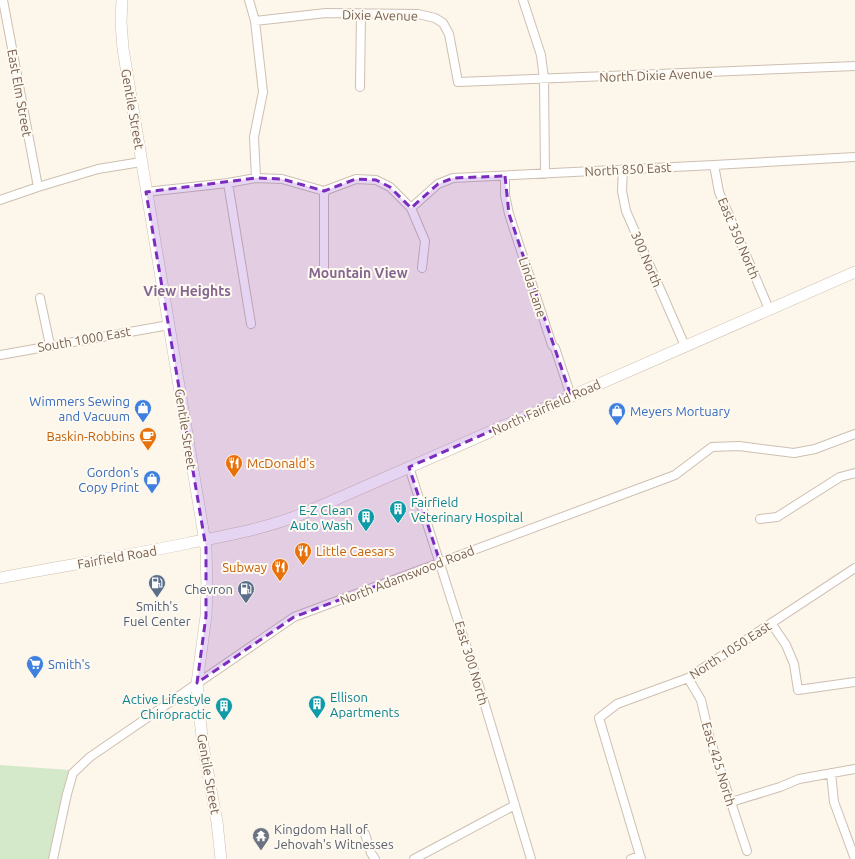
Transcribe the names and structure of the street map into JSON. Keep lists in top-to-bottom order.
{
  "streets": {
    "main road": ["Gentile Street", "North Fairfield Road", "Fairfield Road"],
    "street": [
      "Dixie Avenue",
      "North Dixie Avenue",
      "East Elm Street",
      "North 850 East",
      "East 350 North",
      "300 North",
      "Linda Lane",
      "South 1000 East",
      "North Adamswood Road",
      "North 1050 East",
      "East 300 North",
      "East 425 North"
    ]
  },
  "crossings": [
    ["Dixie Avenue", "North Dixie Avenue"],
    ["Gentile Street", "South 1000 East"],
    ["Gentile Street", "Fairfield Road"],
    ["Gentile Street", "North Adamswood Road"],
    ["North 850 East", "East 350 North"],
    ["North 850 East", "300 North"],
    ["North 850 East", "Linda Lane"],
    ["East 350 North", "North Fairfield Road"],
    ["300 North", "North Fairfield Road"],
    ["Linda Lane", "North Fairfield Road"],
    ["North Fairfield Road", "Fairfield Road"],
    ["North Fairfield Road", "East 300 North"],
    ["North Adamswood Road", "East 300 North"],
    ["North 1050 East", "East 425 North"]
  ],
  "districts": ["Mountain View", "View Heights"],
  "places": {
    "shop": ["Wimmers Sewing and Vacuum", "Meyers Mortuary", "Gordon's Copy Print"],
    "cafe": ["Baskin-Robbins"],
    "restaurant": ["McDonald's", "Little Caesars", "Subway"],
    "building": [
      "Fairfield Veterinary Hospital",
      "E-Z Clean Auto Wash",
      "Ellison Apartments",
      "Active Lifestyle Chiropractic"
    ],
    "fuel station": ["Smith's Fuel Center", "Chevron"],
    "supermarket": ["Smith's"],
    "temple": ["Kingdom Hall of Jehovah's Witnesses"]
  }
}
